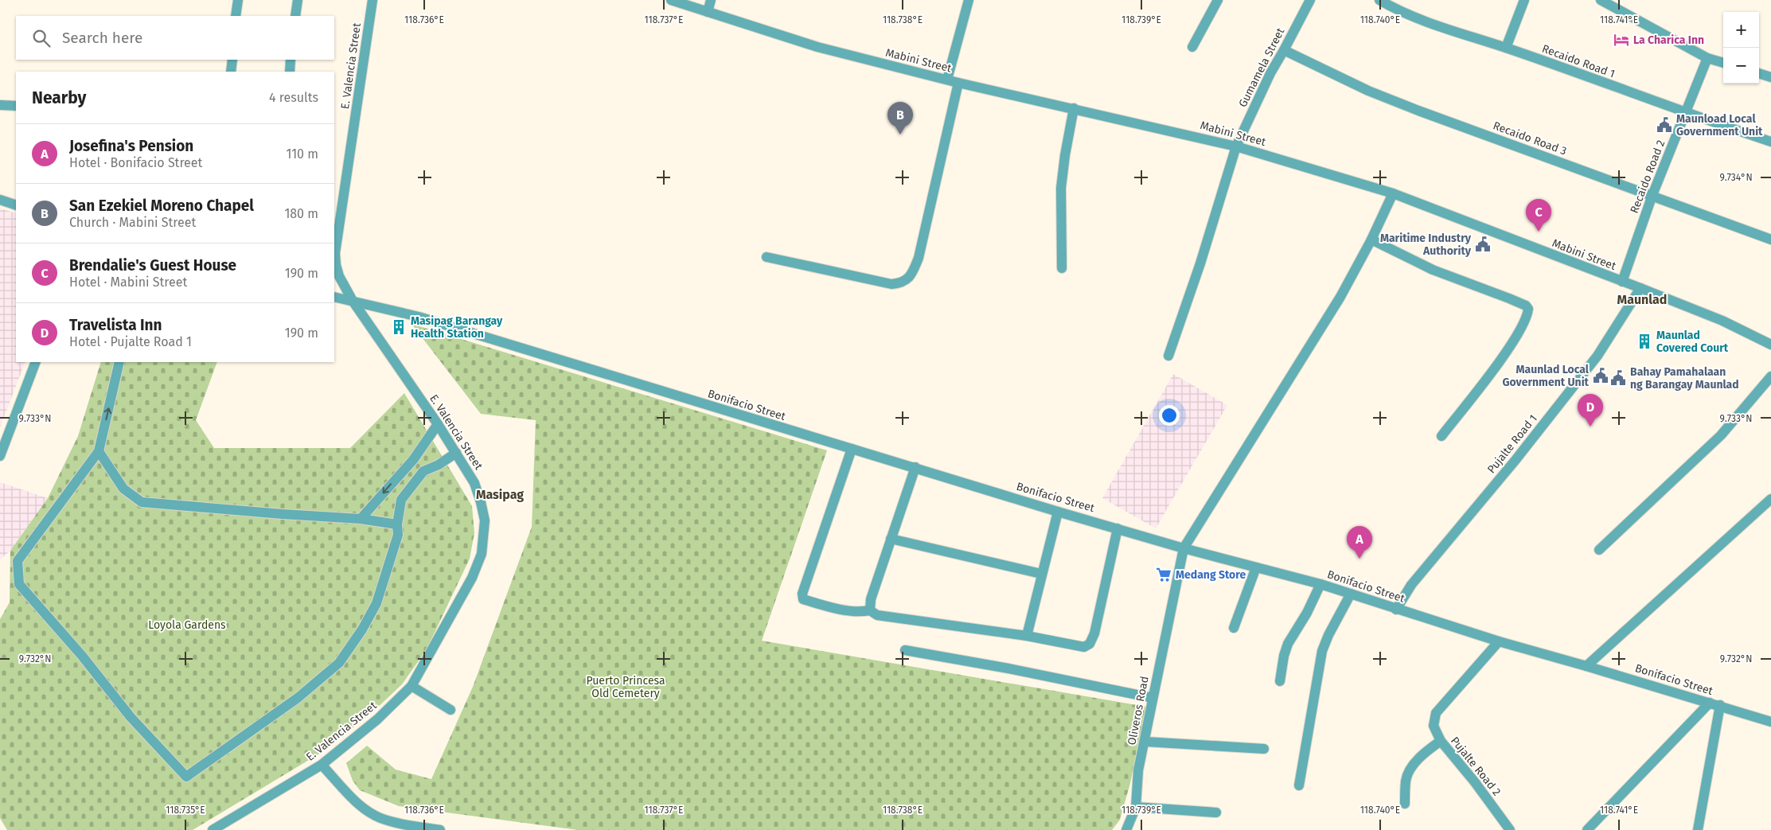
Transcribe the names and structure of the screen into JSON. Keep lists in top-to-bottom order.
{
  "streets": {
    "street": [
      "Mabini Street",
      "Recaido Road 1",
      "E. Valencia Street",
      "Gumamela Street",
      "Recaido Road 3",
      "Recaido Road 2",
      "Bonifacio Street",
      "Pujalte Road 1",
      "Oliveros Road",
      "Pujalte Road 2"
    ]
  },
  "crossings": [
    ["Mabini Street", "Gumamela Street"],
    ["Mabini Street", "Recaido Road 2"],
    ["Mabini Street", "Pujalte Road 1"],
    ["Recaido Road 1", "Recaido Road 2"],
    ["E. Valencia Street", "Bonifacio Street"],
    ["Gumamela Street", "Recaido Road 3"],
    ["Recaido Road 3", "Recaido Road 2"],
    ["Bonifacio Street", "Pujalte Road 1"],
    ["Bonifacio Street", "Oliveros Road"],
    ["Bonifacio Street", "Pujalte Road 2"]
  ],
  "districts": ["Maunlad", "Masipag"],
  "parks": ["Loyola Gardens", "Puerto Princesa Old Cemetery"],
  "places": {
    "hotel": ["La Charica Inn"],
    "public building": [
      "Maunload Local Government Unit",
      "Maritime Industry Authority",
      "Maunlad Local Government Unit",
      "Bahay Pamahalaan ng Barangay Maunlad"
    ],
    "building": ["Masipag Barangay Health Station", "Maunlad Covered Court"],
    "supermarket": ["Medang Store"]
  },
  "page": {
    "map_buttons": ["+", "−"],
    "search": "Search here",
    "heading": ["Nearby", "4 results"],
    "pins": [
      "B",
      "C",
      "D",
      "A"
    ],
    "list": [
      {
        "mark": "A",
        "name": "Josefina's Pension",
        "note": "Hotel · Bonifacio Street",
        "value": "110 m"
      },
      {
        "mark": "B",
        "name": "San Ezekiel Moreno Chapel",
        "note": "Church · Mabini Street",
        "value": "180 m"
      },
      {
        "mark": "C",
        "name": "Brendalie's Guest House",
        "note": "Hotel · Mabini Street",
        "value": "190 m"
      },
      {
        "mark": "D",
        "name": "Travelista Inn",
        "note": "Hotel · Pujalte Road 1",
        "value": "190 m"
      }
    ]
  },
  "coordinates": [
    "118.736°E",
    "118.737°E",
    "118.738°E",
    "118.739°E",
    "118.740°E",
    "118.741°E",
    "9.734°N",
    "9.733°N",
    "9.732°N",
    "118.735°E"
  ]
}
